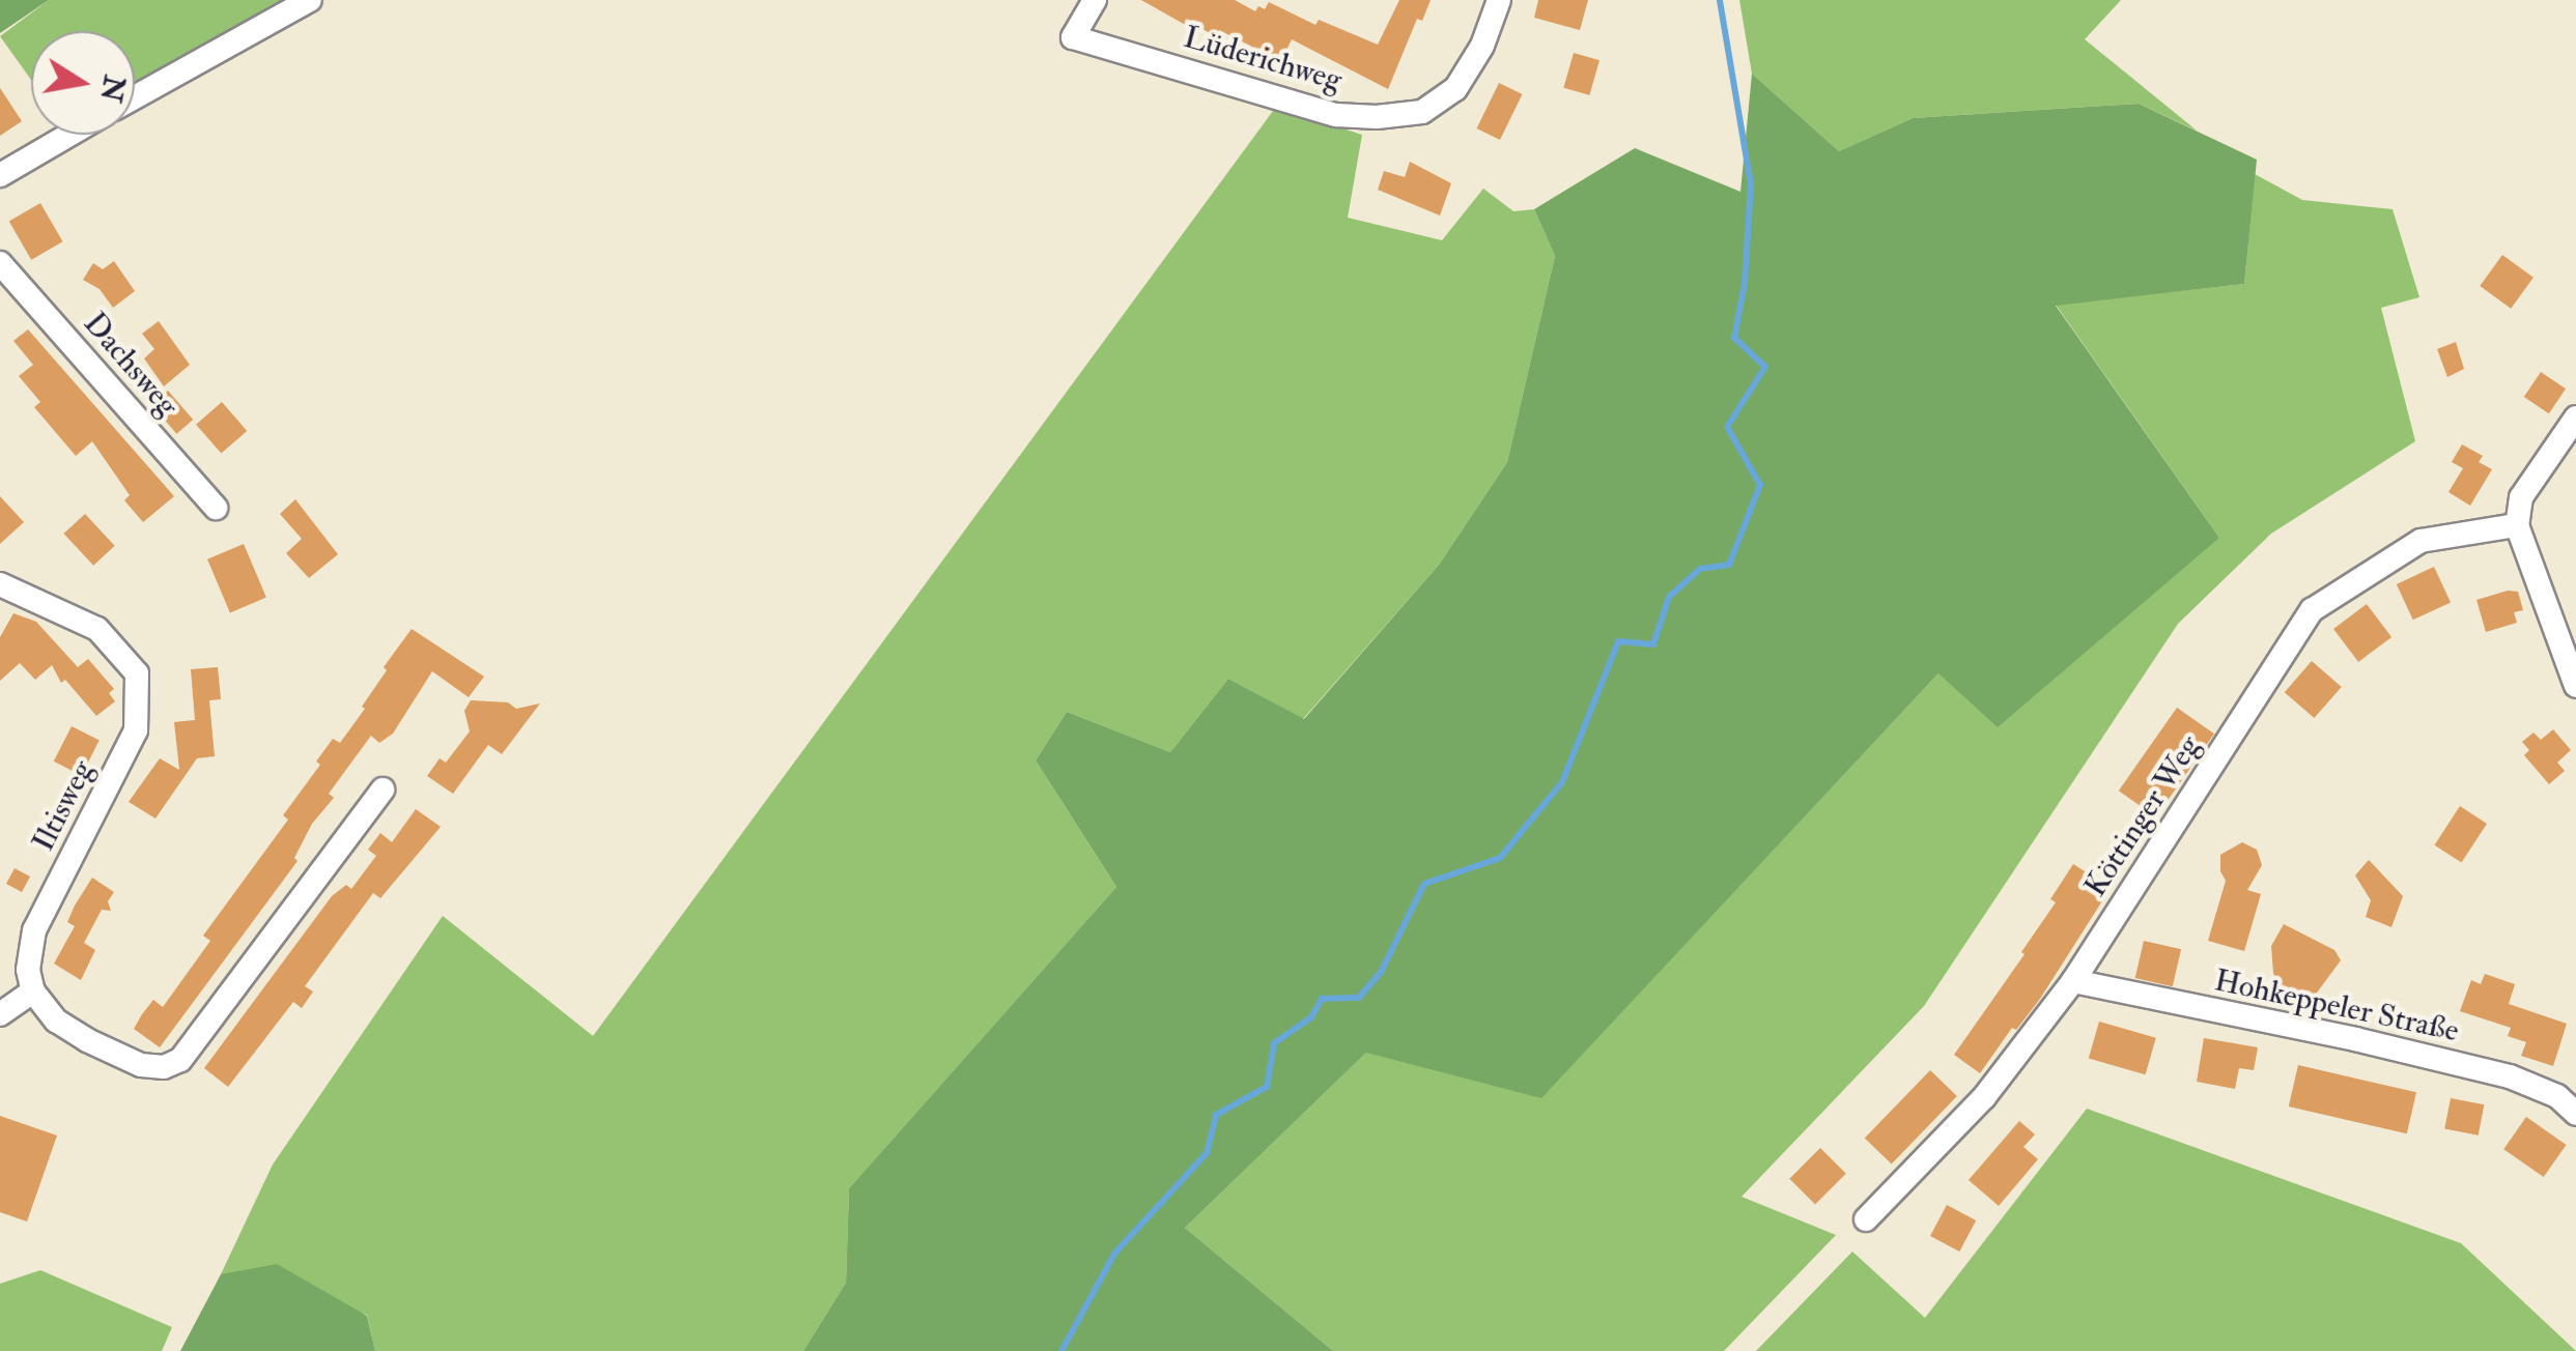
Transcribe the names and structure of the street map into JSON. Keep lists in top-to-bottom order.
{
  "streets": {
    "street": [
      "Lüderichweg",
      "Dachsweg",
      "Iltisweg",
      "Köttinger Weg",
      "Hohkeppeler Straße"
    ]
  },
  "crossings": [
    ["Köttinger Weg", "Hohkeppeler Straße"]
  ],
  "north": "right"
}
